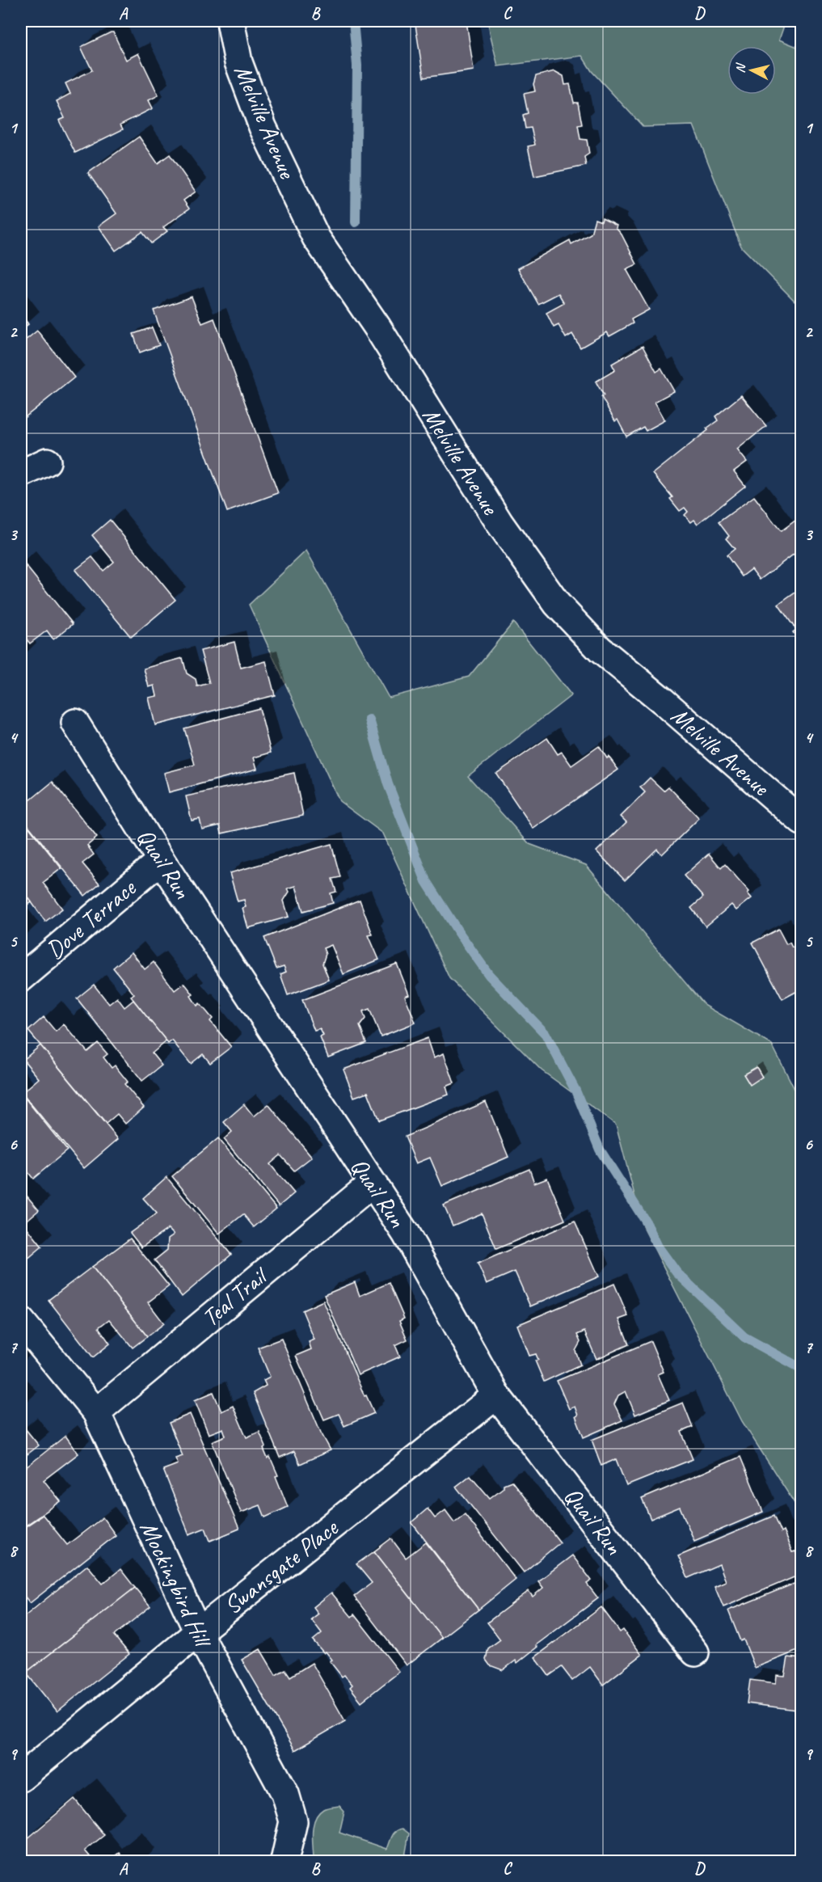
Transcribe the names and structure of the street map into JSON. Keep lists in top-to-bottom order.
{
  "streets": {
    "street": [
      "Melville Avenue",
      "Quail Run",
      "Dove Terrace",
      "Teal Trail",
      "Swansgate Place",
      "Mockingbird Hill"
    ]
  },
  "crossings": [
    ["Quail Run", "Dove Terrace"],
    ["Quail Run", "Teal Trail"],
    ["Quail Run", "Swansgate Place"],
    ["Teal Trail", "Mockingbird Hill"],
    ["Swansgate Place", "Mockingbird Hill"]
  ],
  "north": "left",
  "grid": {
    "columns": [
      "A",
      "B",
      "C",
      "D"
    ],
    "rows": [
      "1",
      "2",
      "3",
      "4",
      "5",
      "6",
      "7",
      "8",
      "9"
    ]
  }
}
